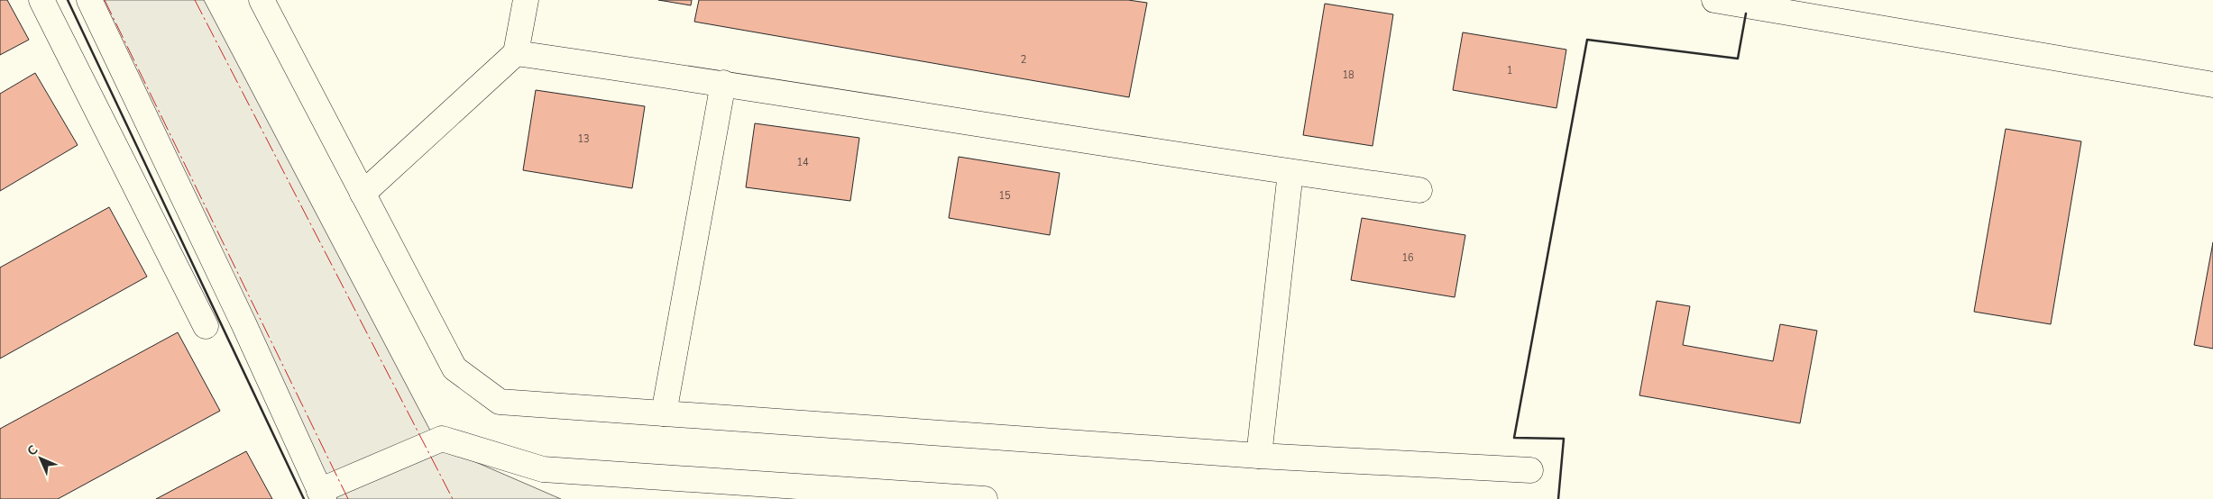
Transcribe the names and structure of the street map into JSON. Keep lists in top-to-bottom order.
{
  "house_numbers": [
    "2",
    "1",
    "18",
    "13",
    "14",
    "15",
    "16"
  ],
  "north": "top left"
}
